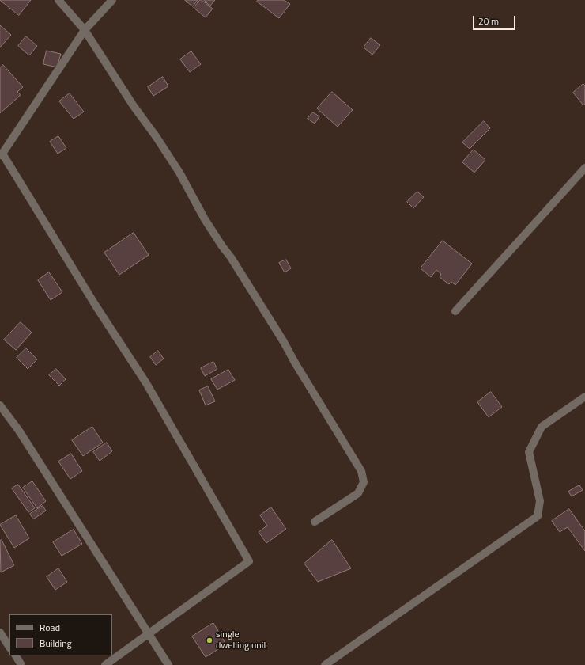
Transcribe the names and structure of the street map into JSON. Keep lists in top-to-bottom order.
{
  "places": ["single dwelling unit"],
  "legend": ["Road", "Building"],
  "scale_bar": "20 m"
}
